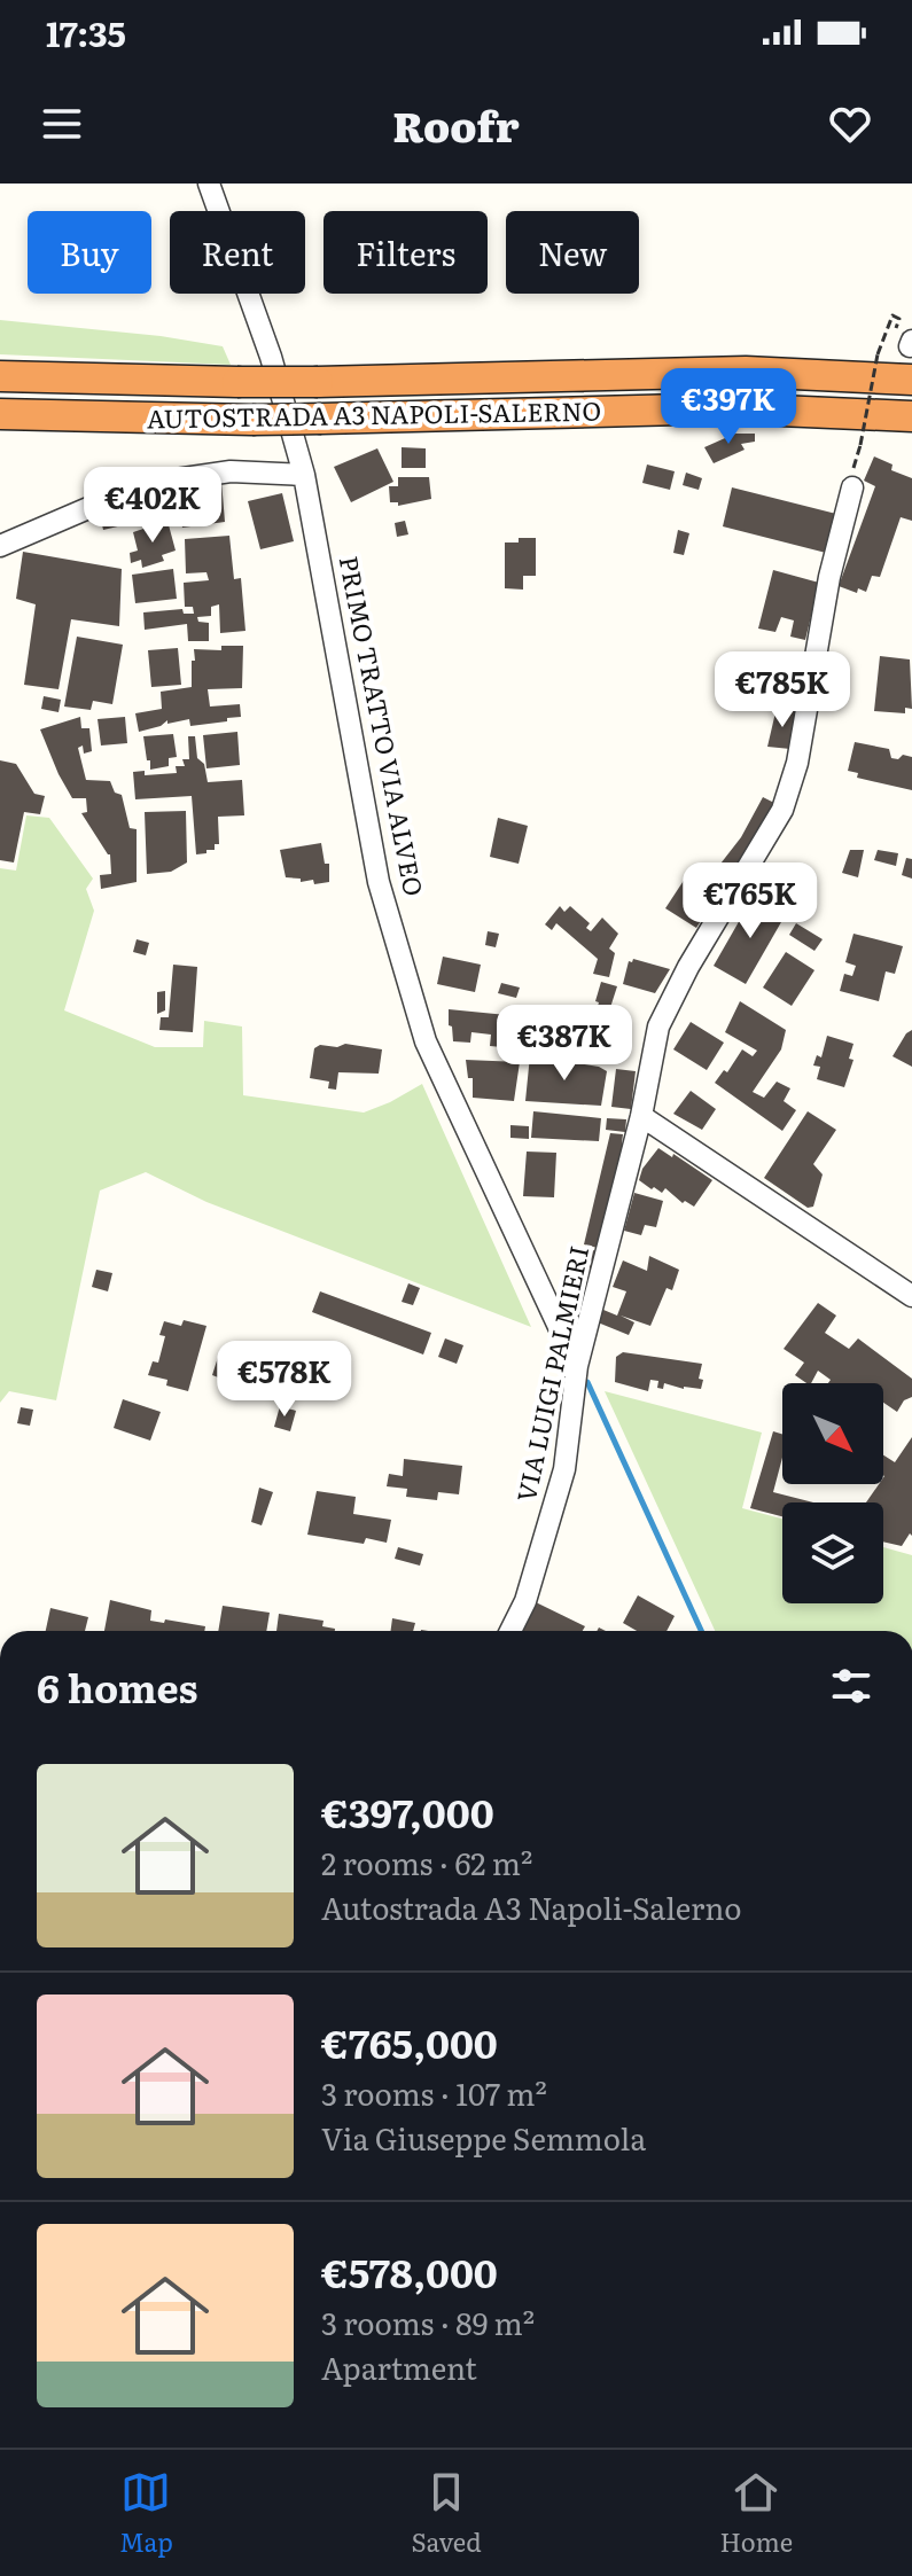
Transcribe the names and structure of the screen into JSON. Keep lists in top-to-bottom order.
{
  "streets": {
    "highway": ["AUTOSTRADA A3 NAPOLI-SALERNO"],
    "street": ["PRIMO TRATTO VIA ALVEO", "VIA LUIGI PALMIERI"]
  },
  "crossings": [
    ["PRIMO TRATTO VIA ALVEO", "VIA LUIGI PALMIERI"]
  ],
  "north": "bottom right",
  "page": {
    "status": "17:35",
    "header": "Roofr",
    "chip": [
      "Buy",
      "Rent",
      "Filters",
      "New"
    ],
    "price": [
      "€397K",
      "€402K",
      "€785K",
      "€765K",
      "€387K",
      "€578K"
    ],
    "heading": "6 homes",
    "list": [
      {
        "name": "€397,000",
        "note": "2 rooms · 62 m² · Autostrada A3 Napoli-Salerno"
      },
      {
        "name": "€765,000",
        "note": "3 rooms · 107 m² · Via Giuseppe Semmola"
      },
      {
        "name": "€578,000",
        "note": "3 rooms · 89 m² · Apartment"
      }
    ],
    "tabs": ["Map", "Saved", "Home"]
  }
}
